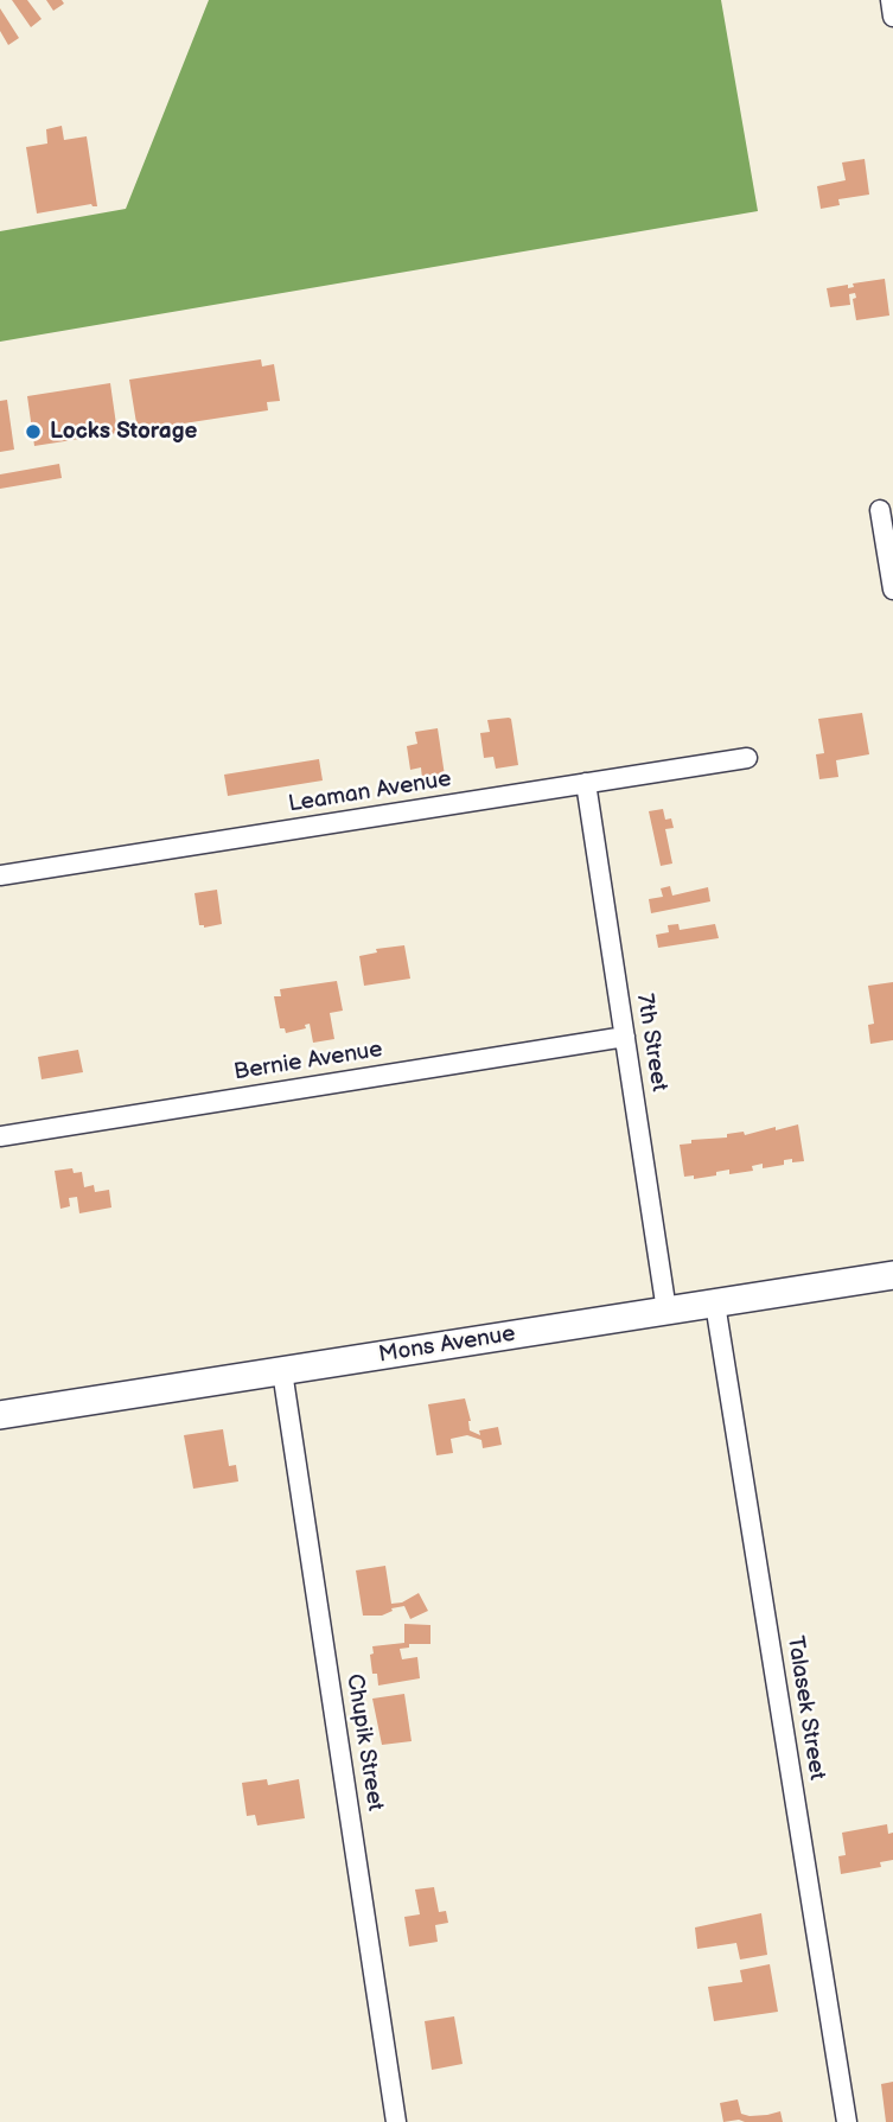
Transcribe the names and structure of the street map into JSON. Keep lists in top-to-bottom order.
{
  "streets": {
    "street": [
      "Leaman Avenue",
      "7th Street",
      "Bernie Avenue",
      "Mons Avenue",
      "Talasek Street",
      "Chupik Street"
    ]
  },
  "crossings": [
    ["Leaman Avenue", "7th Street"],
    ["7th Street", "Bernie Avenue"],
    ["7th Street", "Mons Avenue"],
    ["Mons Avenue", "Talasek Street"],
    ["Mons Avenue", "Chupik Street"]
  ],
  "places": ["Locks Storage"]
}
